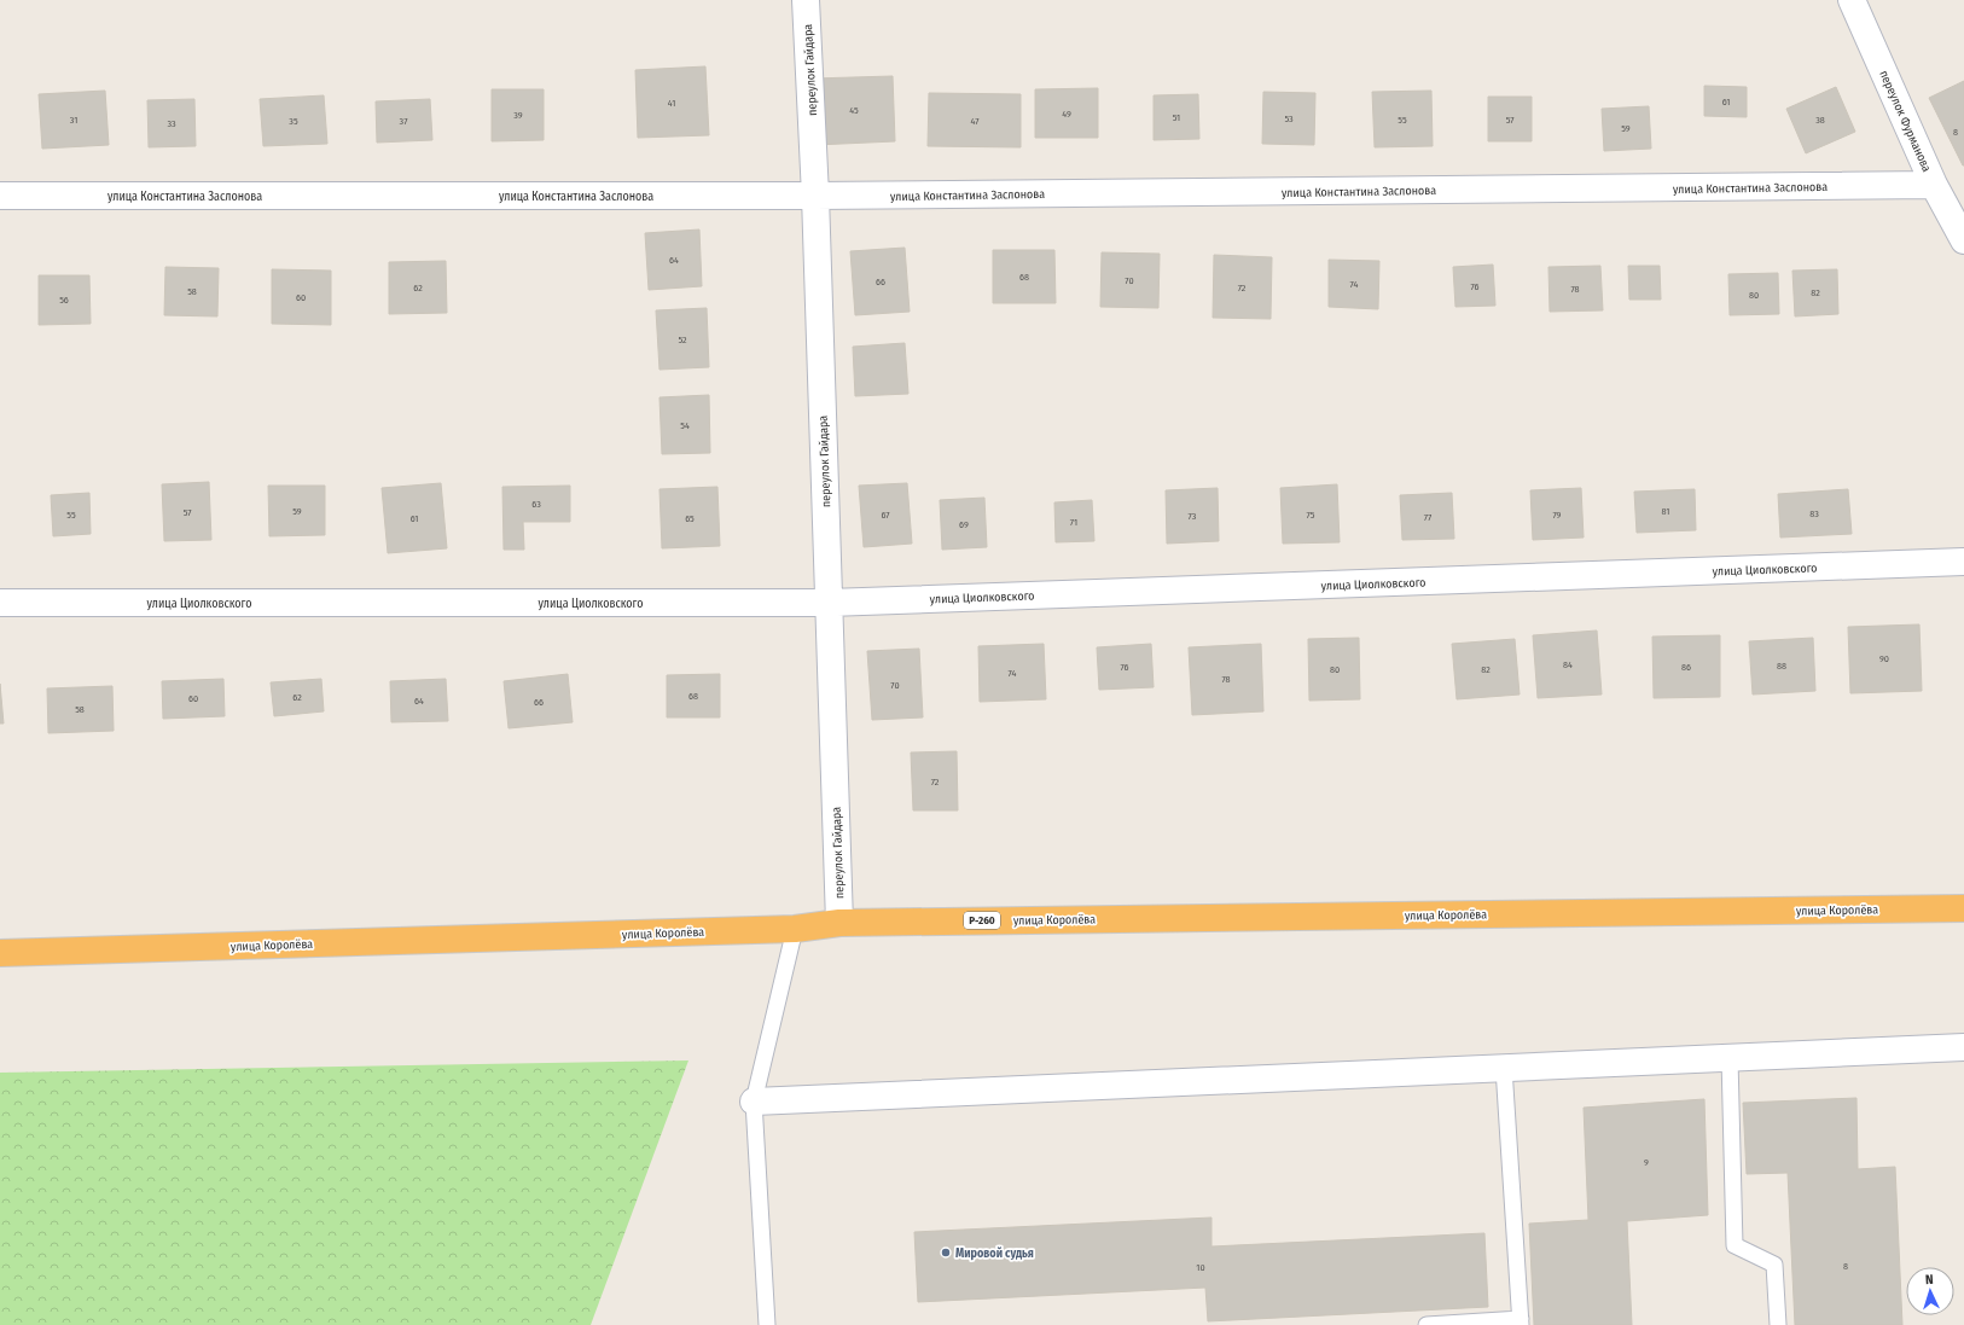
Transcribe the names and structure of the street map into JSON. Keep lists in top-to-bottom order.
{
  "streets": {
    "highway": ["улица Королёва", "Р-260"],
    "street": [
      "переулок Гайдара",
      "переулок Фурманова",
      "улица Константина Заслонова",
      "улица Циолковского"
    ]
  },
  "crossings": [
    ["переулок Гайдара", "улица Константина Заслонова"],
    ["переулок Гайдара", "улица Циолковского"],
    ["переулок Гайдара", "улица Королёва"],
    ["переулок Фурманова", "улица Константина Заслонова"]
  ],
  "places": ["Мировой судья"],
  "house_numbers": [
    "61",
    "41",
    "45",
    "49",
    "39",
    "51",
    "53",
    "31",
    "55",
    "57",
    "38",
    "35",
    "37",
    "47",
    "33",
    "59",
    "8",
    "64",
    "68",
    "70",
    "66",
    "74",
    "76",
    "62",
    "72",
    "78",
    "58",
    "82",
    "80",
    "60",
    "56",
    "52",
    "54",
    "63",
    "59",
    "81",
    "57",
    "83",
    "55",
    "67",
    "75",
    "79",
    "73",
    "77",
    "61",
    "65",
    "71",
    "69",
    "90",
    "84",
    "88",
    "76",
    "86",
    "80",
    "82",
    "74",
    "78",
    "70",
    "68",
    "62",
    "60",
    "64",
    "66",
    "58",
    "72",
    "9",
    "8",
    "10"
  ],
  "north": "top"
}
